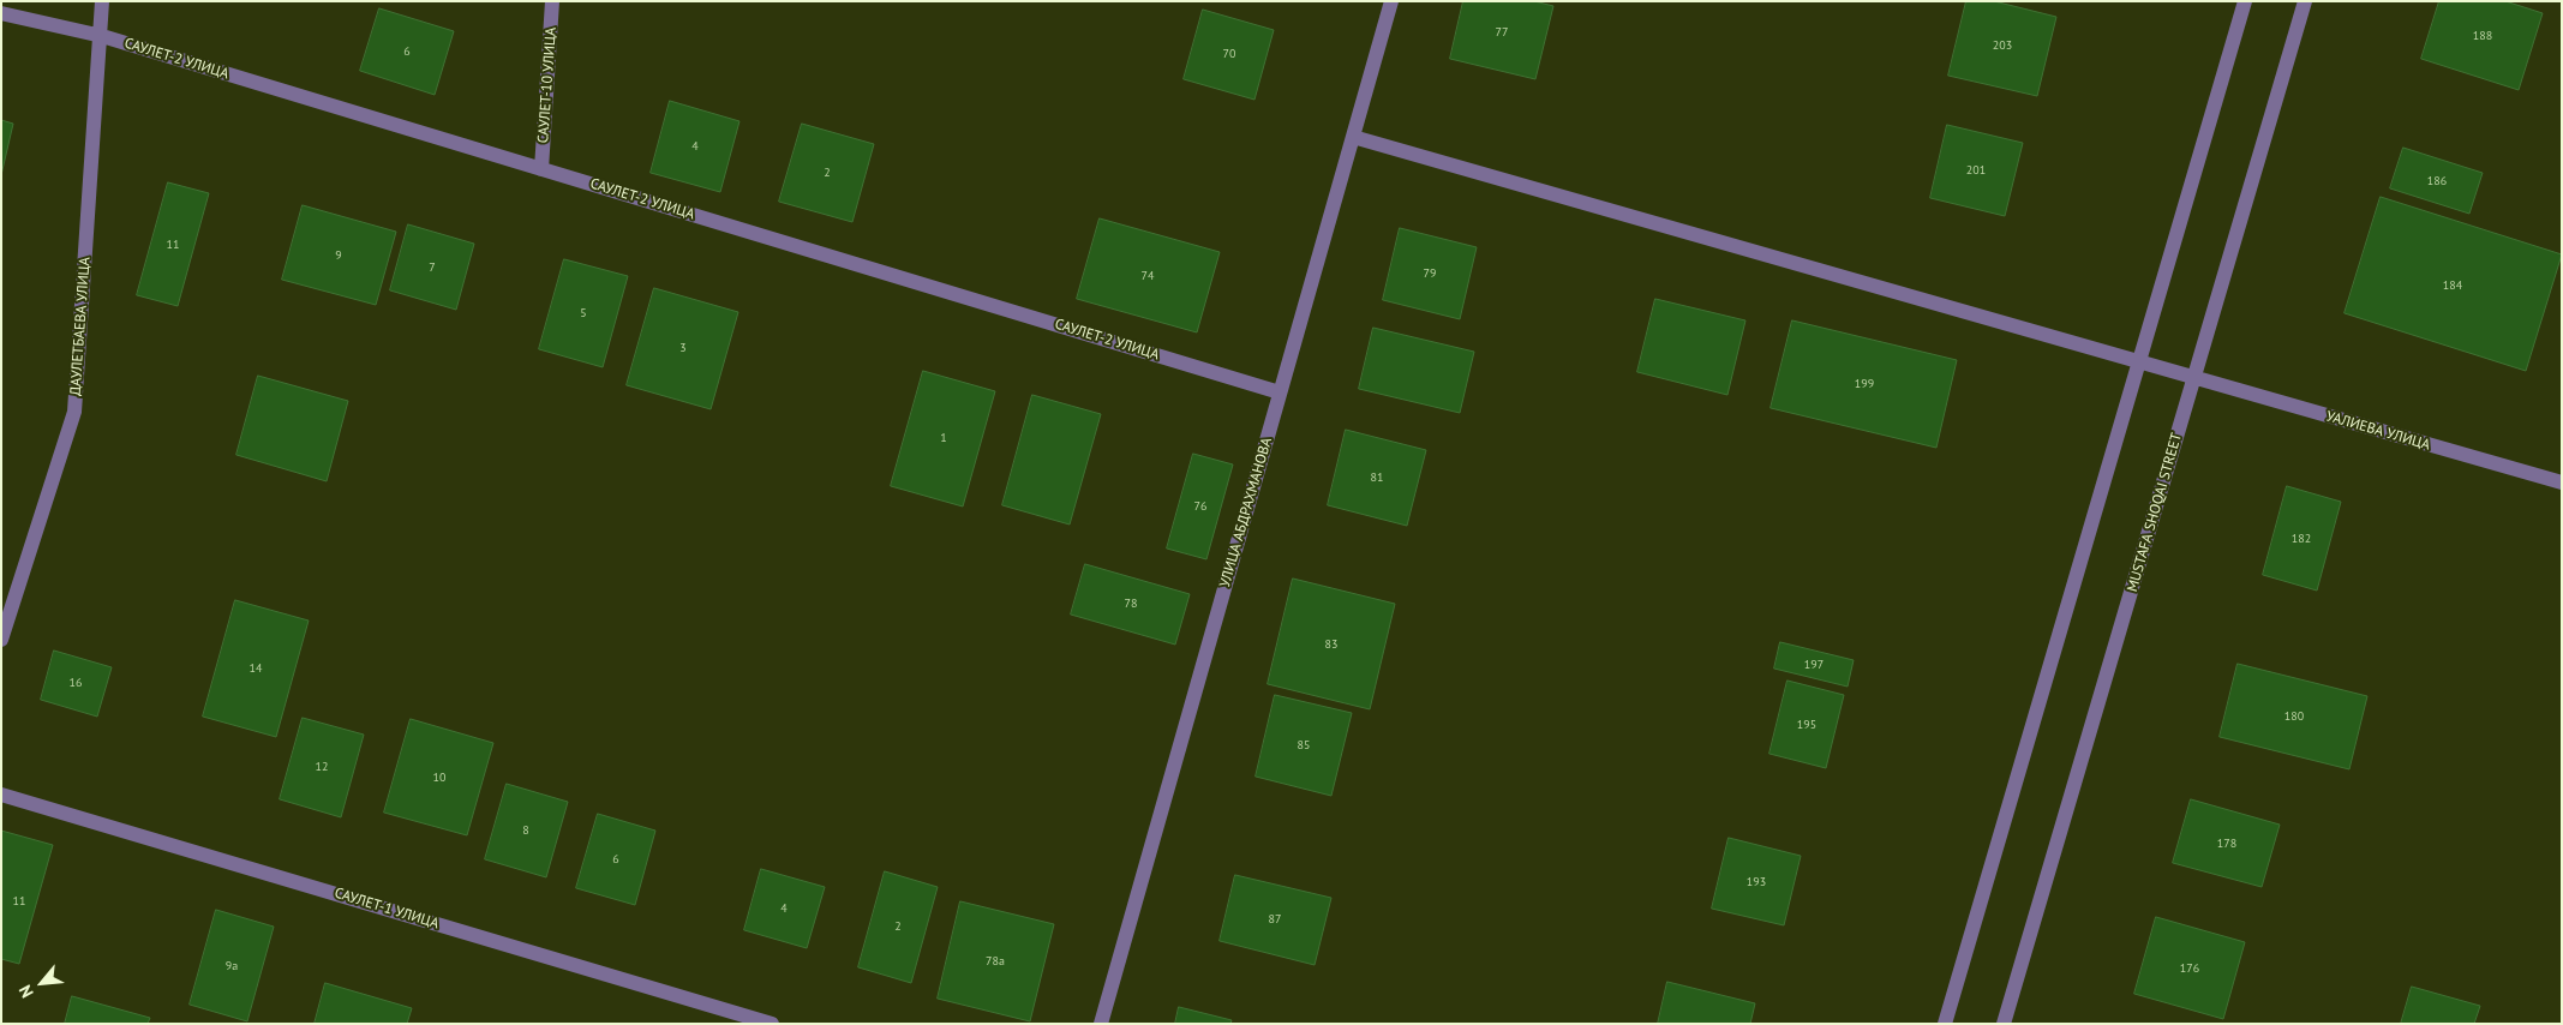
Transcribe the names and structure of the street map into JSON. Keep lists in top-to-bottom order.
{
  "streets": {
    "street": [
      "САУЛЕТ-2 УЛИЦА",
      "САУЛЕТ-10 УЛИЦА",
      "ДАУЛЕТБАЕВА УЛИЦА",
      "УАЛИЕВА УЛИЦА",
      "УЛИЦА АБДРАХМАНОВА",
      "MUSTAFA SHOQAI STREET",
      "САУЛЕТ-1 УЛИЦА"
    ]
  },
  "crossings": [
    ["САУЛЕТ-2 УЛИЦА", "САУЛЕТ-10 УЛИЦА"],
    ["САУЛЕТ-2 УЛИЦА", "ДАУЛЕТБАЕВА УЛИЦА"],
    ["САУЛЕТ-2 УЛИЦА", "УЛИЦА АБДРАХМАНОВА"],
    ["УАЛИЕВА УЛИЦА", "УЛИЦА АБДРАХМАНОВА"],
    ["УАЛИЕВА УЛИЦА", "MUSTAFA SHOQAI STREET"]
  ],
  "house_numbers": [
    "77",
    "188",
    "203",
    "6",
    "70",
    "4",
    "201",
    "2",
    "186",
    "11",
    "9",
    "7",
    "79",
    "74",
    "184",
    "5",
    "3",
    "199",
    "1",
    "81",
    "76",
    "182",
    "78",
    "83",
    "197",
    "14",
    "16",
    "180",
    "195",
    "85",
    "12",
    "10",
    "8",
    "178",
    "6",
    "193",
    "11",
    "4",
    "87",
    "2",
    "78а",
    "9а",
    "176"
  ],
  "north": "bottom left"
}
